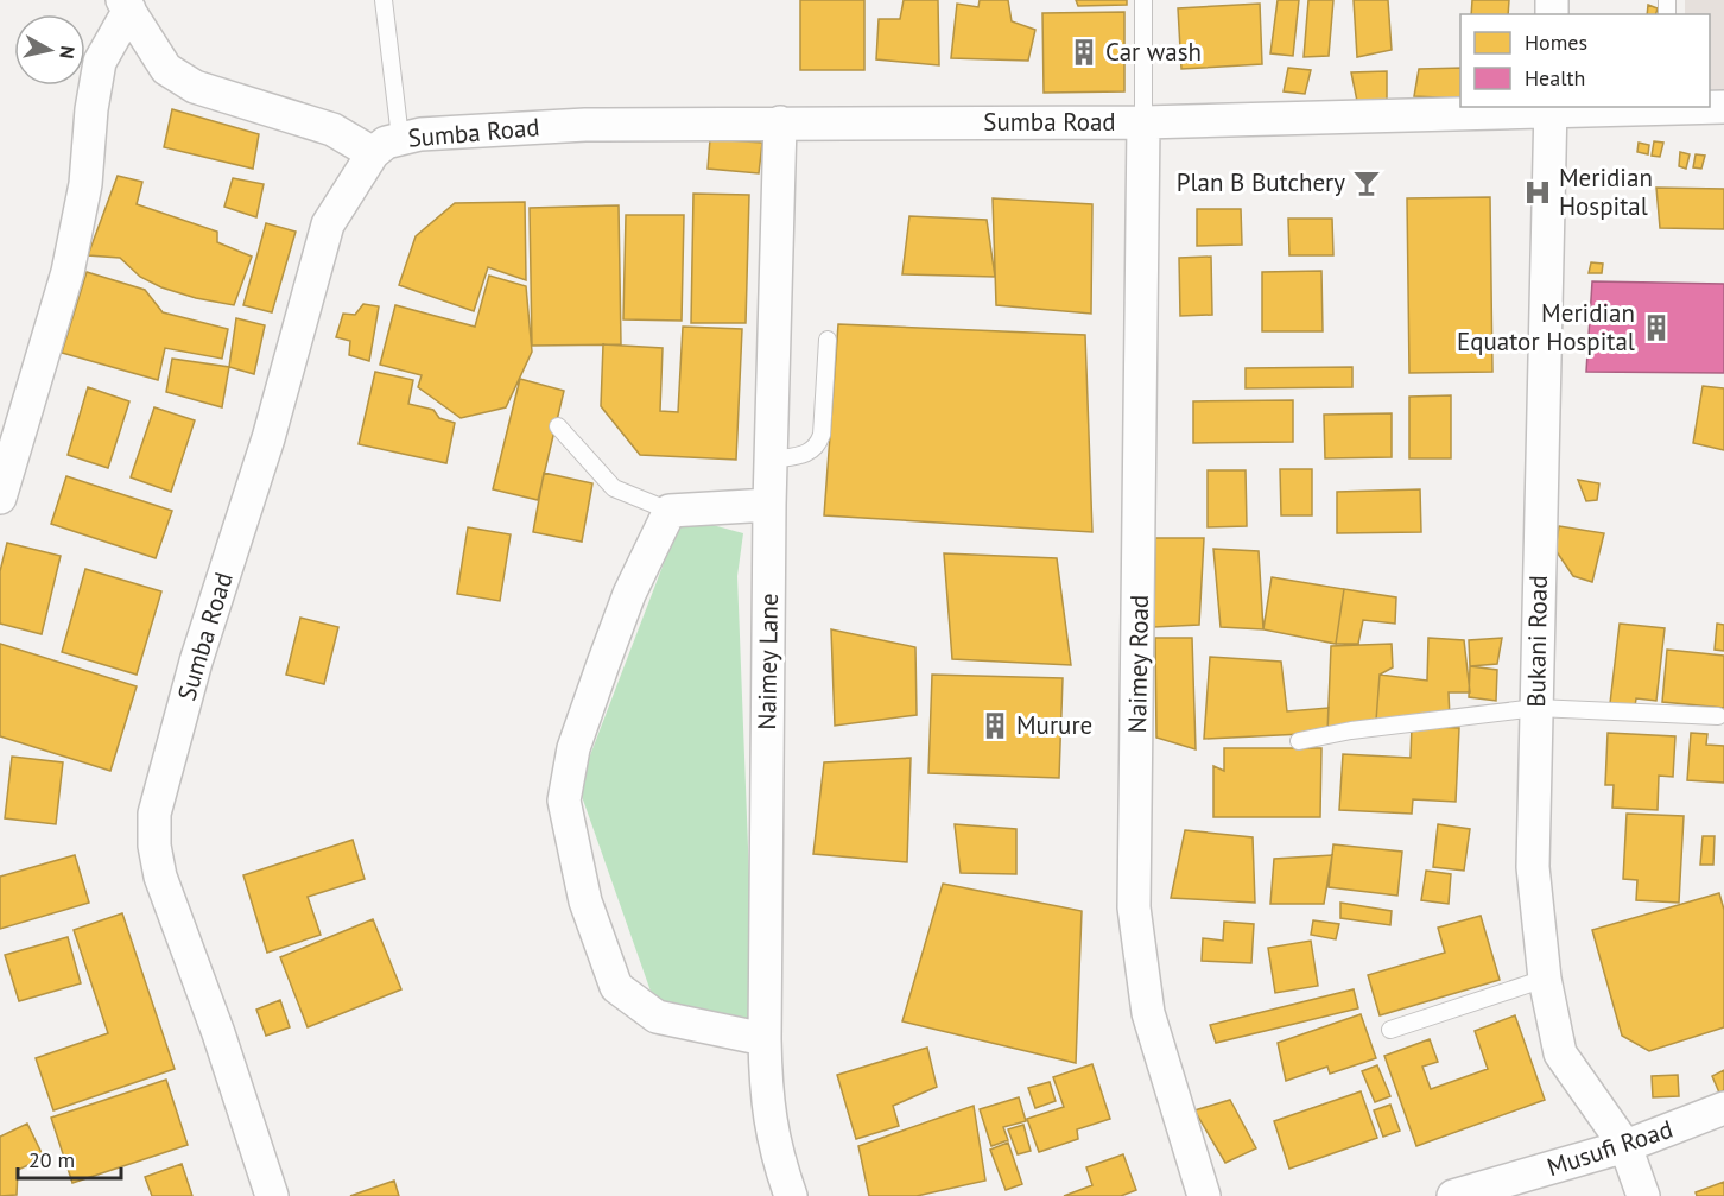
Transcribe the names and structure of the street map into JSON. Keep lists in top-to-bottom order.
{
  "streets": {
    "street": [
      "Sumba Road",
      "Bukani Road",
      "Naimey Lane",
      "Naimey Road",
      "Musufi Road"
    ]
  },
  "crossings": [
    ["Sumba Road", "Bukani Road"],
    ["Sumba Road", "Naimey Lane"],
    ["Sumba Road", "Naimey Road"],
    ["Bukani Road", "Musufi Road"]
  ],
  "places": {
    "building": ["Car wash", "Meridian Equator Hospital", "Murure"],
    "bar": ["Plan B Butchery"],
    "hospital": ["Meridian Hospital"]
  },
  "legend": ["Homes", "Health"],
  "scale_bar": "20 m",
  "north": "right"
}
